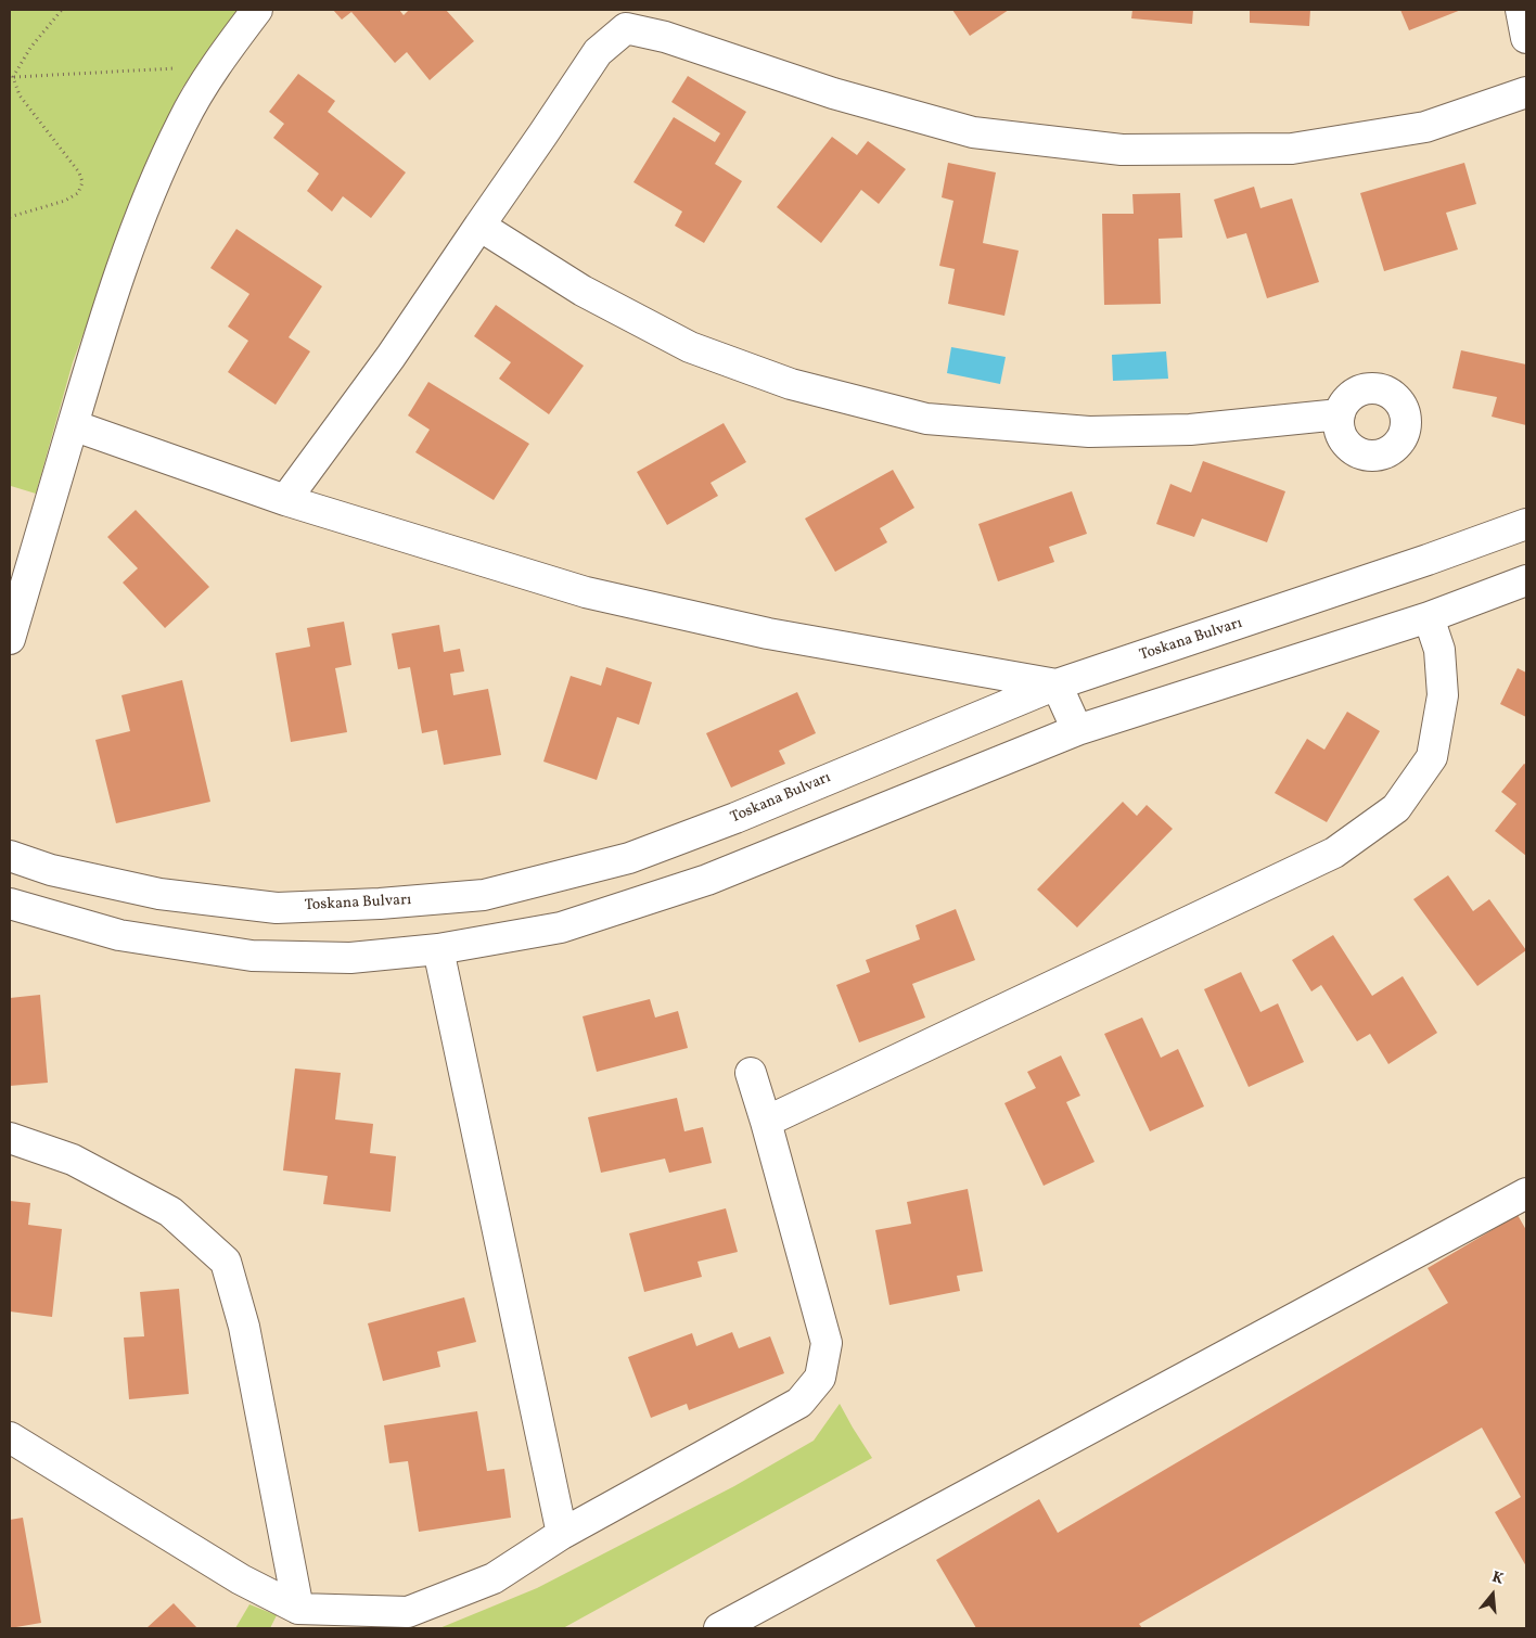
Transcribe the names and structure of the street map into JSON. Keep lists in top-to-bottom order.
{
  "streets": {
    "street": ["Toskana Bulvarı"]
  },
  "north": "top"
}
